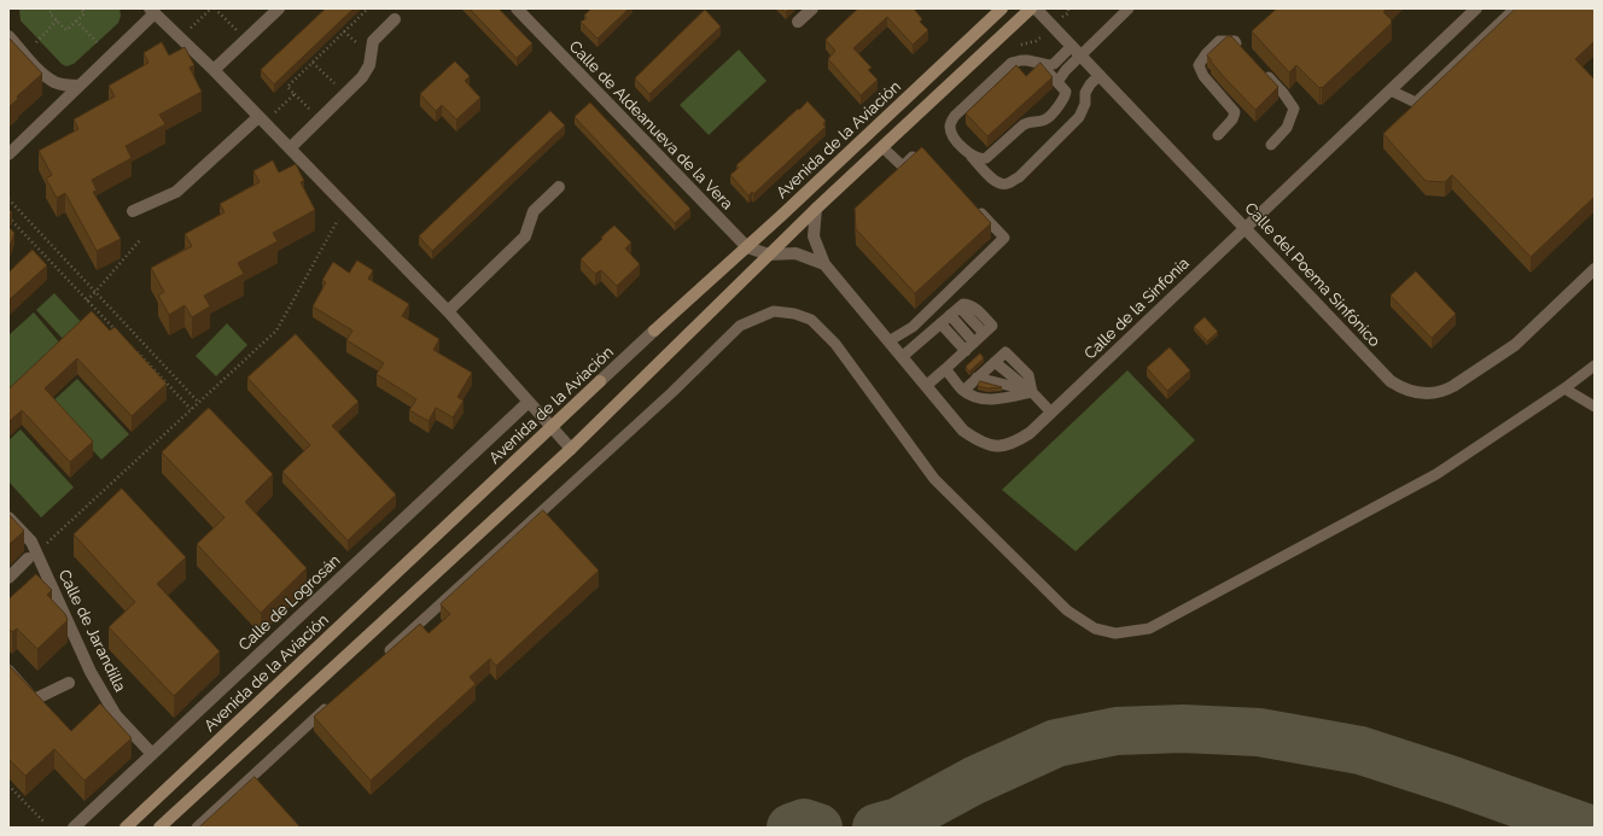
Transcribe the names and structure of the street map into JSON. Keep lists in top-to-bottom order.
{
  "streets": {
    "main road": ["Avenida de la Aviación"],
    "street": [
      "Calle de Aldeanueva de la Vera",
      "Calle del Poema Sinfónico",
      "Calle de la Sinfonía",
      "Calle de Logrosán",
      "Calle de Jarandilla"
    ]
  },
  "crossings": [
    ["Calle de Aldeanueva de la Vera", "Avenida de la Aviación"],
    ["Calle de Aldeanueva de la Vera", "Calle de la Sinfonía"],
    ["Calle del Poema Sinfónico", "Calle de la Sinfonía"],
    ["Calle de Logrosán", "Calle de Jarandilla"]
  ]
}
